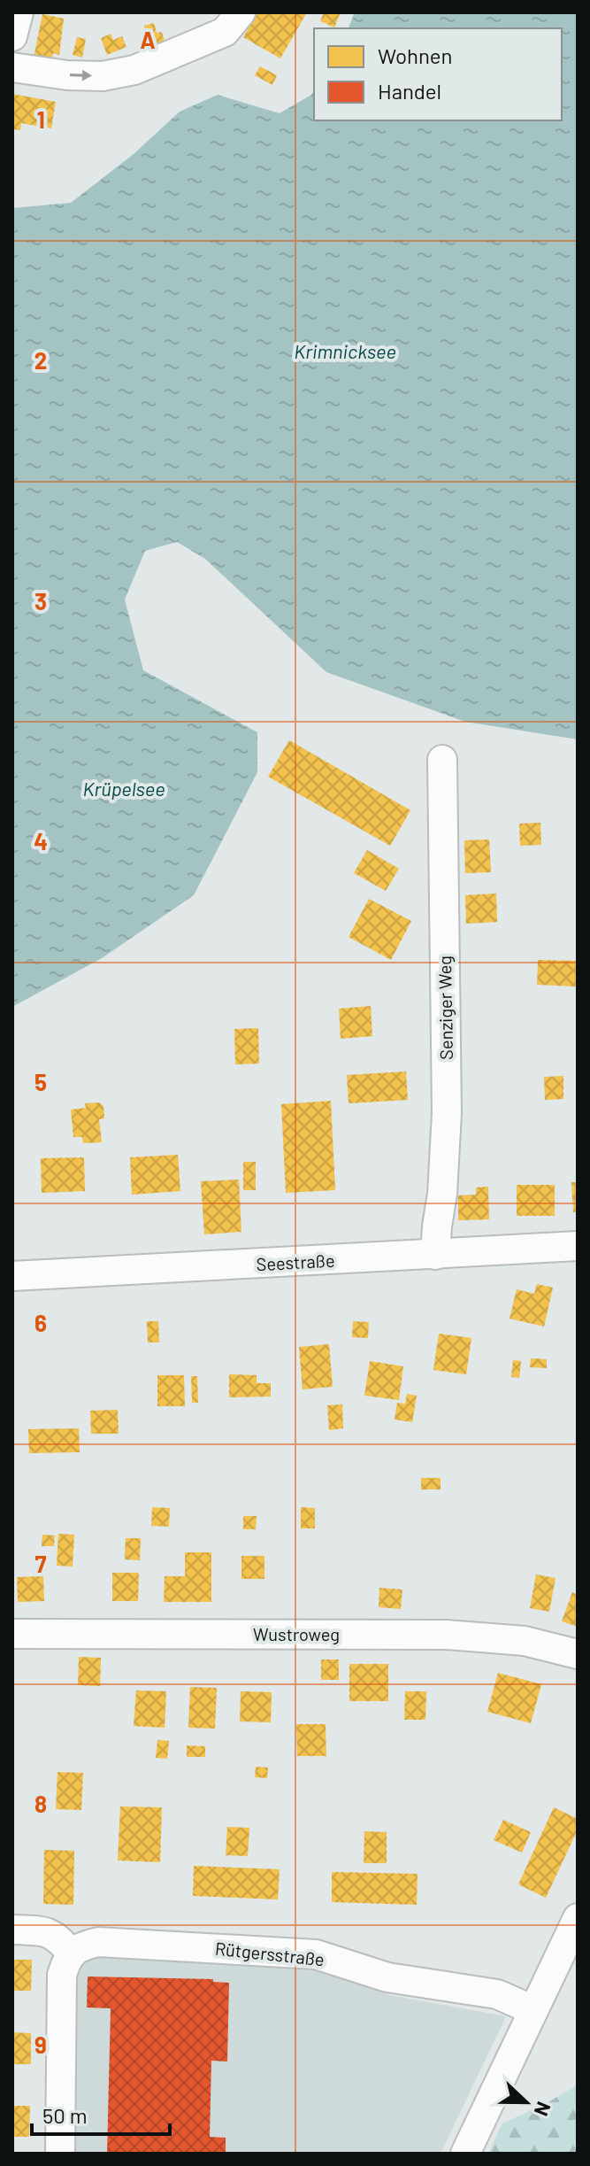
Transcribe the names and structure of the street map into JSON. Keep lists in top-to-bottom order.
{
  "streets": {
    "street": [
      "Senziger Weg",
      "Seestraße",
      "Wustroweg",
      "Rütgersstraße"
    ]
  },
  "crossings": [
    ["Senziger Weg", "Seestraße"]
  ],
  "water": ["Krimnicksee", "Krüpelsee"],
  "legend": ["Wohnen", "Handel"],
  "scale_bar": "50 m",
  "north": "right",
  "grid": {
    "columns": ["A"],
    "rows": [
      "1",
      "2",
      "3",
      "4",
      "5",
      "6",
      "7",
      "8",
      "9"
    ]
  }
}
